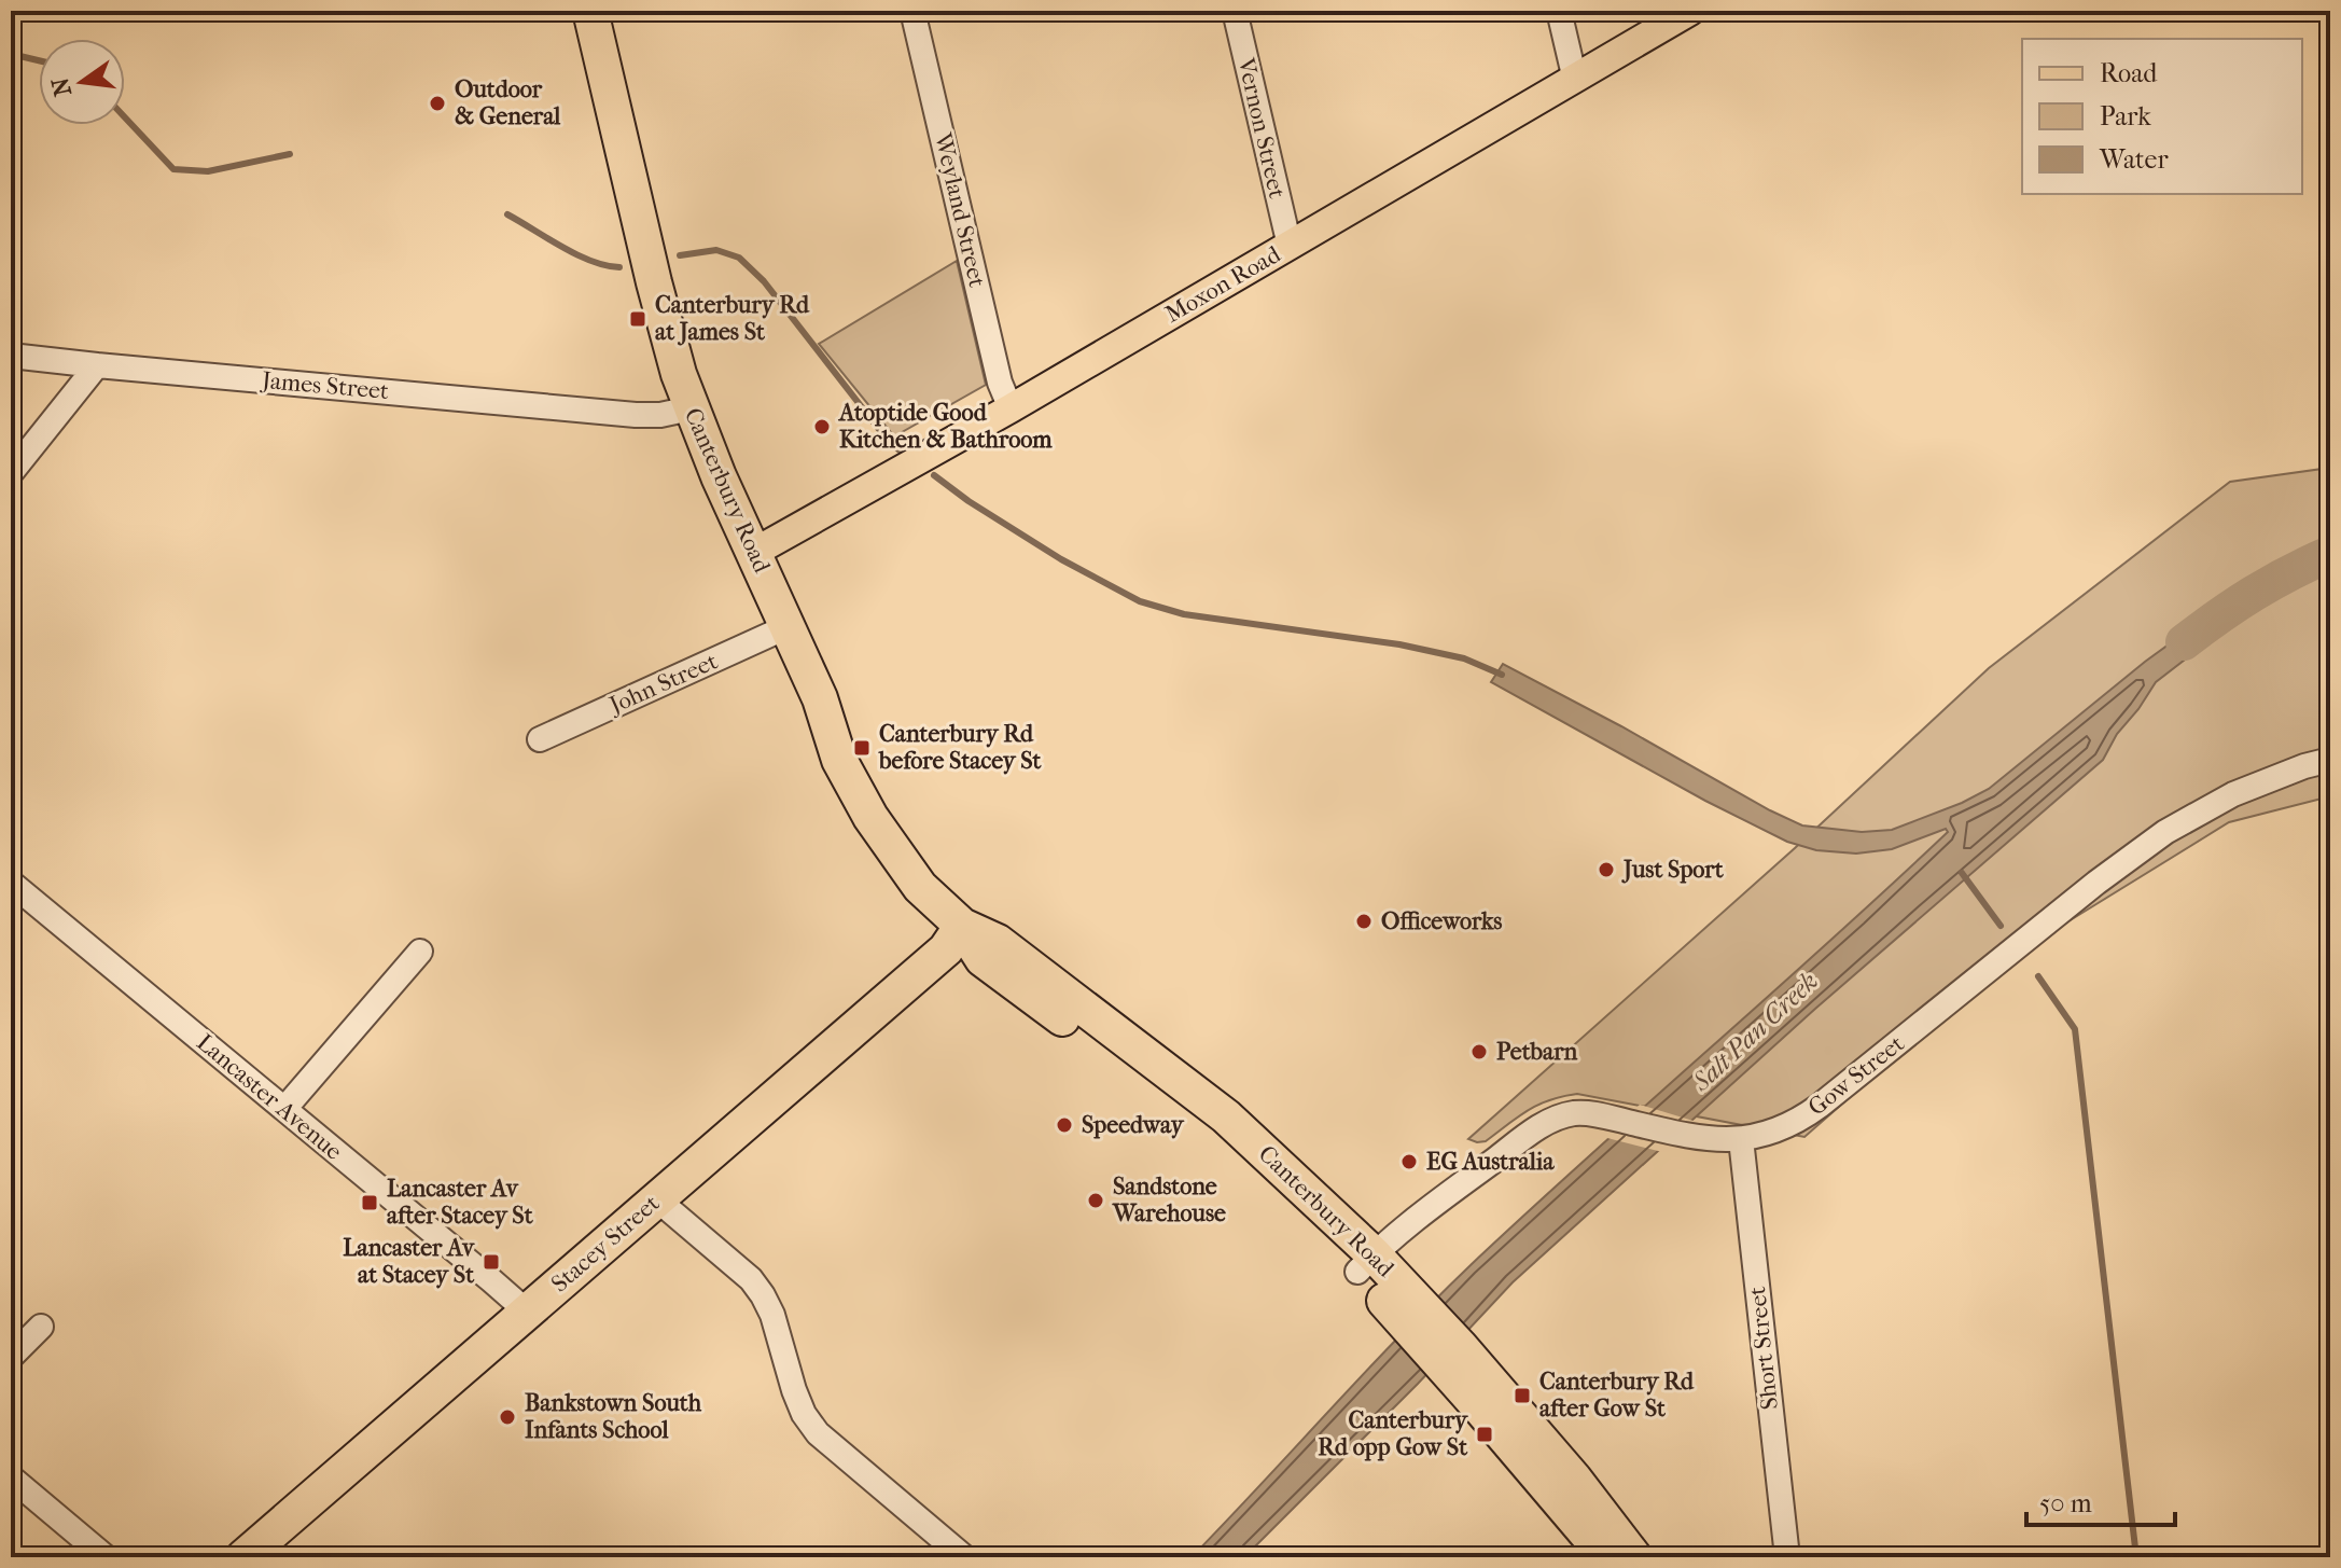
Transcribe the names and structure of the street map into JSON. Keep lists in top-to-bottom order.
{
  "streets": {
    "highway": ["Canterbury Road", "Stacey Street"],
    "main road": ["Moxon Road"],
    "street": [
      "Vernon Street",
      "Weyland Street",
      "James Street",
      "John Street",
      "Gow Street",
      "Lancaster Avenue",
      "Short Street"
    ]
  },
  "crossings": [
    ["Vernon Street", "Moxon Road"],
    ["Weyland Street", "Moxon Road"],
    ["Moxon Road", "Canterbury Road"],
    ["James Street", "Canterbury Road"],
    ["Canterbury Road", "John Street"],
    ["Canterbury Road", "Gow Street"],
    ["Canterbury Road", "Stacey Street"],
    ["Gow Street", "Short Street"],
    ["Lancaster Avenue", "Stacey Street"]
  ],
  "water": ["Salt Pan Creek"],
  "places": {
    "other": [
      "Outdoor & General",
      "Atoptide Good Kitchen & Bathroom",
      "Just Sport",
      "Officeworks",
      "Petbarn",
      "Speedway",
      "EG Australia",
      "Sandstone Warehouse",
      "Bankstown South Infants School"
    ],
    "transit": [
      "Canterbury Rd at James St",
      "Canterbury Rd before Stacey St",
      "Lancaster Av after Stacey St",
      "Lancaster Av at Stacey St",
      "Canterbury Rd after Gow St",
      "Canterbury Rd opp Gow St"
    ]
  },
  "legend": ["Road", "Park", "Water"],
  "scale_bar": "50 m",
  "north": "left"
}
